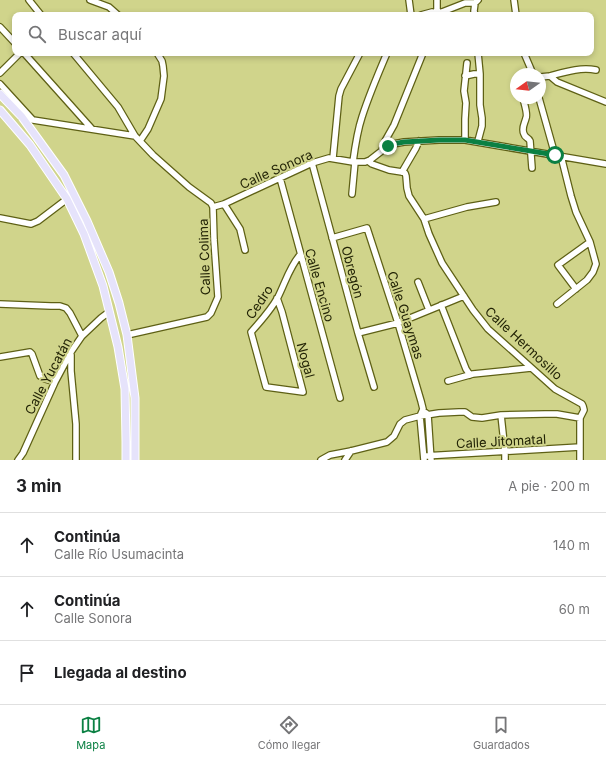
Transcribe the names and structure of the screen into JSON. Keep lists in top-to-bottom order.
{
  "streets": {
    "street": [
      "Calle Sonora",
      "Calle Colima",
      "Obregón",
      "Calle Encino",
      "Cedro",
      "Calle Guaymas",
      "Calle Hermosillo",
      "Nogal",
      "Calle Yucatán",
      "Calle Jitomatal"
    ]
  },
  "crossings": [
    ["Calle Sonora", "Calle Colima"],
    ["Calle Sonora", "Obregón"],
    ["Calle Sonora", "Calle Encino"],
    ["Obregón", "Calle Guaymas"],
    ["Calle Encino", "Cedro"],
    ["Cedro", "Nogal"],
    ["Calle Guaymas", "Calle Jitomatal"]
  ],
  "north": "left",
  "page": {
    "search": "Buscar aquí",
    "heading": ["3 min", "A pie · 200 m"],
    "list": [
      ["Continúa", "Calle Río Usumacinta", "140 m"],
      ["Continúa", "Calle Sonora", "60 m"],
      "Llegada al destino"
    ],
    "nav": ["Mapa", "Cómo llegar", "Guardados"]
  }
}
